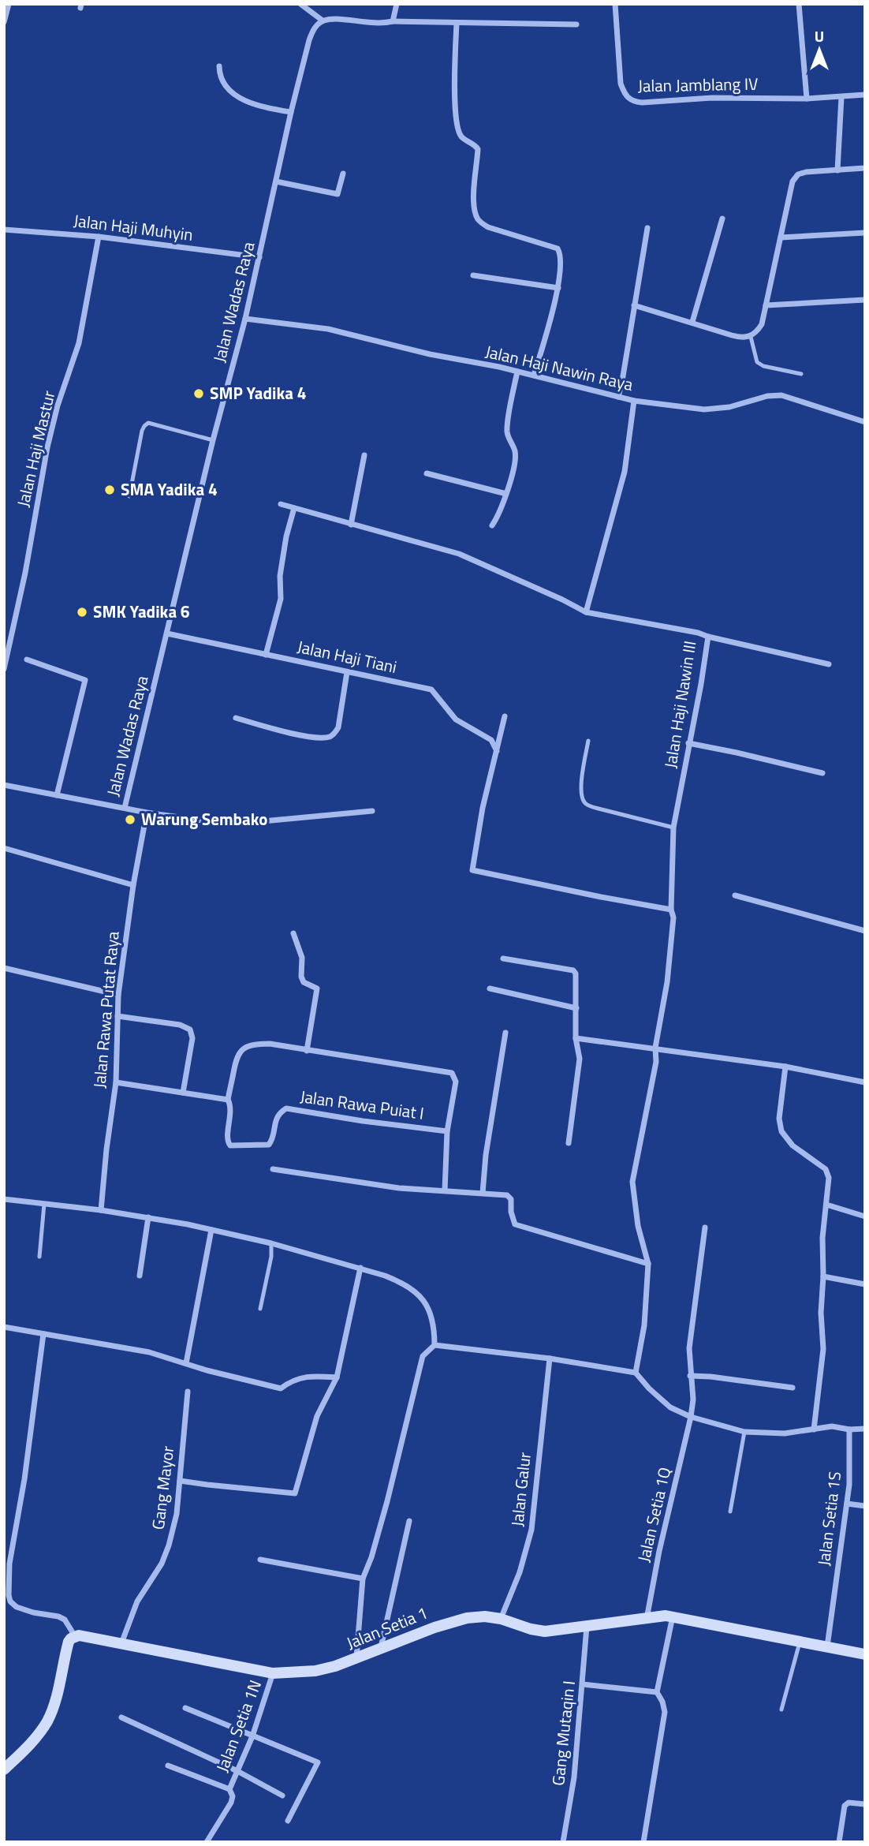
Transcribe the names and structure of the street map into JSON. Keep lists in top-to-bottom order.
{
  "streets": {
    "street": [
      "Jalan Jamblang IV",
      "Jalan Haji Muhyin",
      "Jalan Wadas Raya",
      "Jalan Haji Nawin Raya",
      "Jalan Haji Mastur",
      "Jalan Haji Tiani",
      "Jalan Haji Nawin III",
      "Jalan Rawa Putat Raya",
      "Jalan Rawa Puiat I",
      "Gang Mayor",
      "Jalan Galur",
      "Jalan Setia 1Q",
      "Jalan Setia 1S",
      "Jalan Setia 1",
      "Jalan Setia 1N",
      "Gang Mutaqin I"
    ]
  },
  "crossings": [
    ["Jalan Haji Muhyin", "Jalan Wadas Raya"],
    ["Jalan Haji Muhyin", "Jalan Haji Mastur"],
    ["Jalan Wadas Raya", "Jalan Haji Nawin Raya"],
    ["Jalan Wadas Raya", "Jalan Haji Tiani"],
    ["Gang Mayor", "Jalan Setia 1"],
    ["Jalan Galur", "Jalan Setia 1"],
    ["Jalan Setia 1Q", "Jalan Setia 1"],
    ["Jalan Setia 1S", "Jalan Setia 1"],
    ["Jalan Setia 1", "Jalan Setia 1N"],
    ["Jalan Setia 1", "Gang Mutaqin I"]
  ],
  "places": [
    "SMP Yadika 4",
    "SMA Yadika 4",
    "SMK Yadika 6",
    "Warung Sembako"
  ],
  "north": "top"
}
